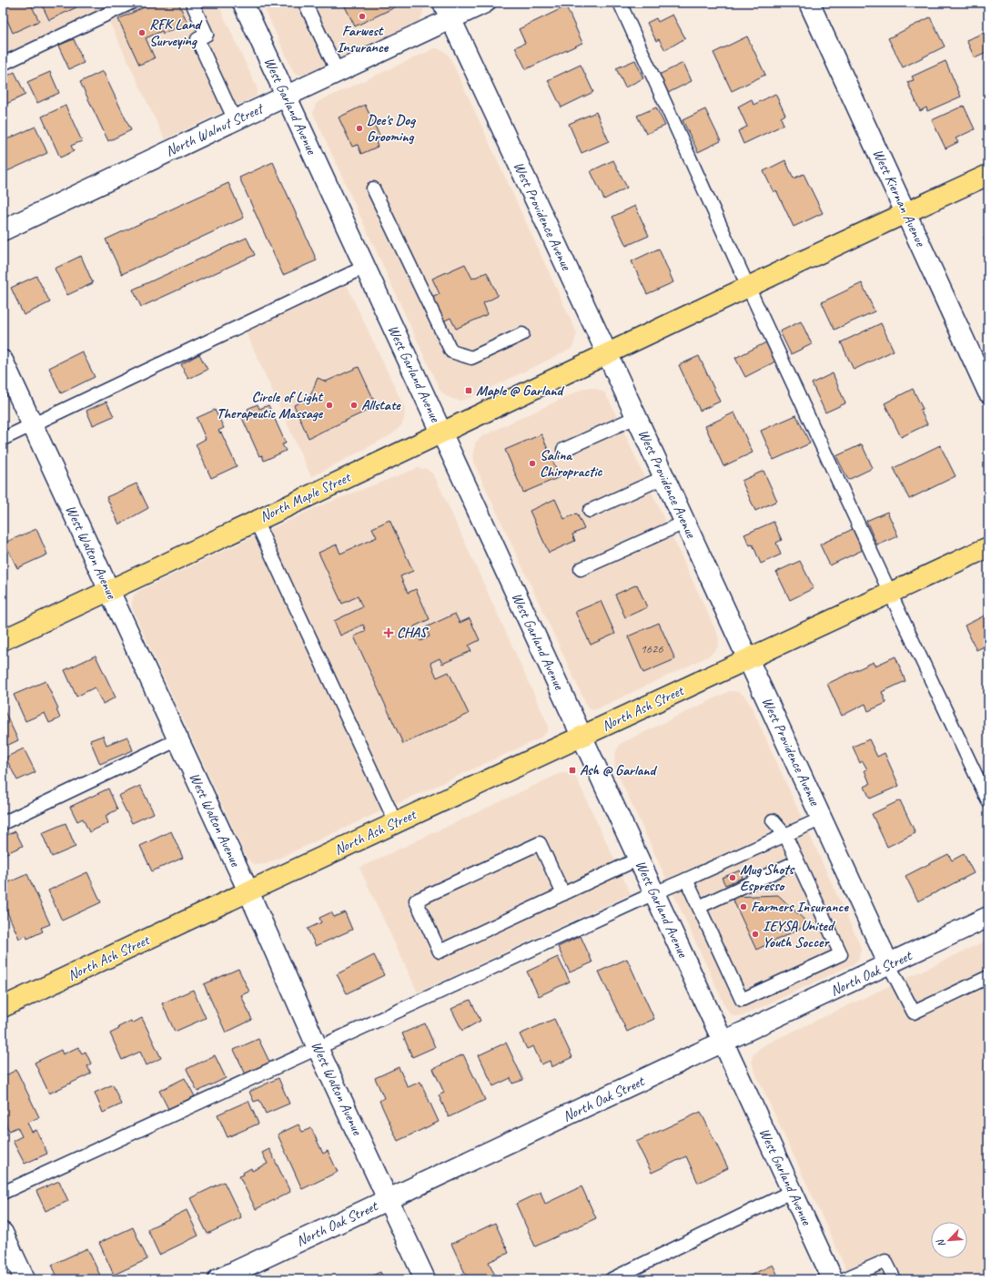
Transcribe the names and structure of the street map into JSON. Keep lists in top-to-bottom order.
{
  "streets": {
    "main road": ["North Maple Street", "North Ash Street"],
    "street": [
      "West Garland Avenue",
      "North Walnut Street",
      "West Kiernan Avenue",
      "West Providence Avenue",
      "West Walton Avenue",
      "North Oak Street"
    ]
  },
  "crossings": [
    ["West Garland Avenue", "North Walnut Street"],
    ["West Garland Avenue", "North Maple Street"],
    ["West Garland Avenue", "North Ash Street"],
    ["West Garland Avenue", "North Oak Street"],
    ["North Walnut Street", "West Providence Avenue"],
    ["West Kiernan Avenue", "North Maple Street"],
    ["West Providence Avenue", "North Maple Street"],
    ["West Providence Avenue", "North Ash Street"],
    ["West Providence Avenue", "North Oak Street"],
    ["North Maple Street", "West Walton Avenue"],
    ["West Walton Avenue", "North Ash Street"],
    ["West Walton Avenue", "North Oak Street"]
  ],
  "places": {
    "other": [
      "Farwest Insurance",
      "RFK Land Surveying",
      "Dee's Dog Grooming",
      "Circle of Light Therapeutic Massage",
      "Allstate",
      "Salina Chiropractic",
      "Mug Shots Espresso",
      "Farmers Insurance",
      "IEYSA United Youth Soccer"
    ],
    "transit": ["Maple @ Garland", "Ash @ Garland"],
    "health": ["CHAS"]
  },
  "house_numbers": ["1626"],
  "north": "bottom left"
}
